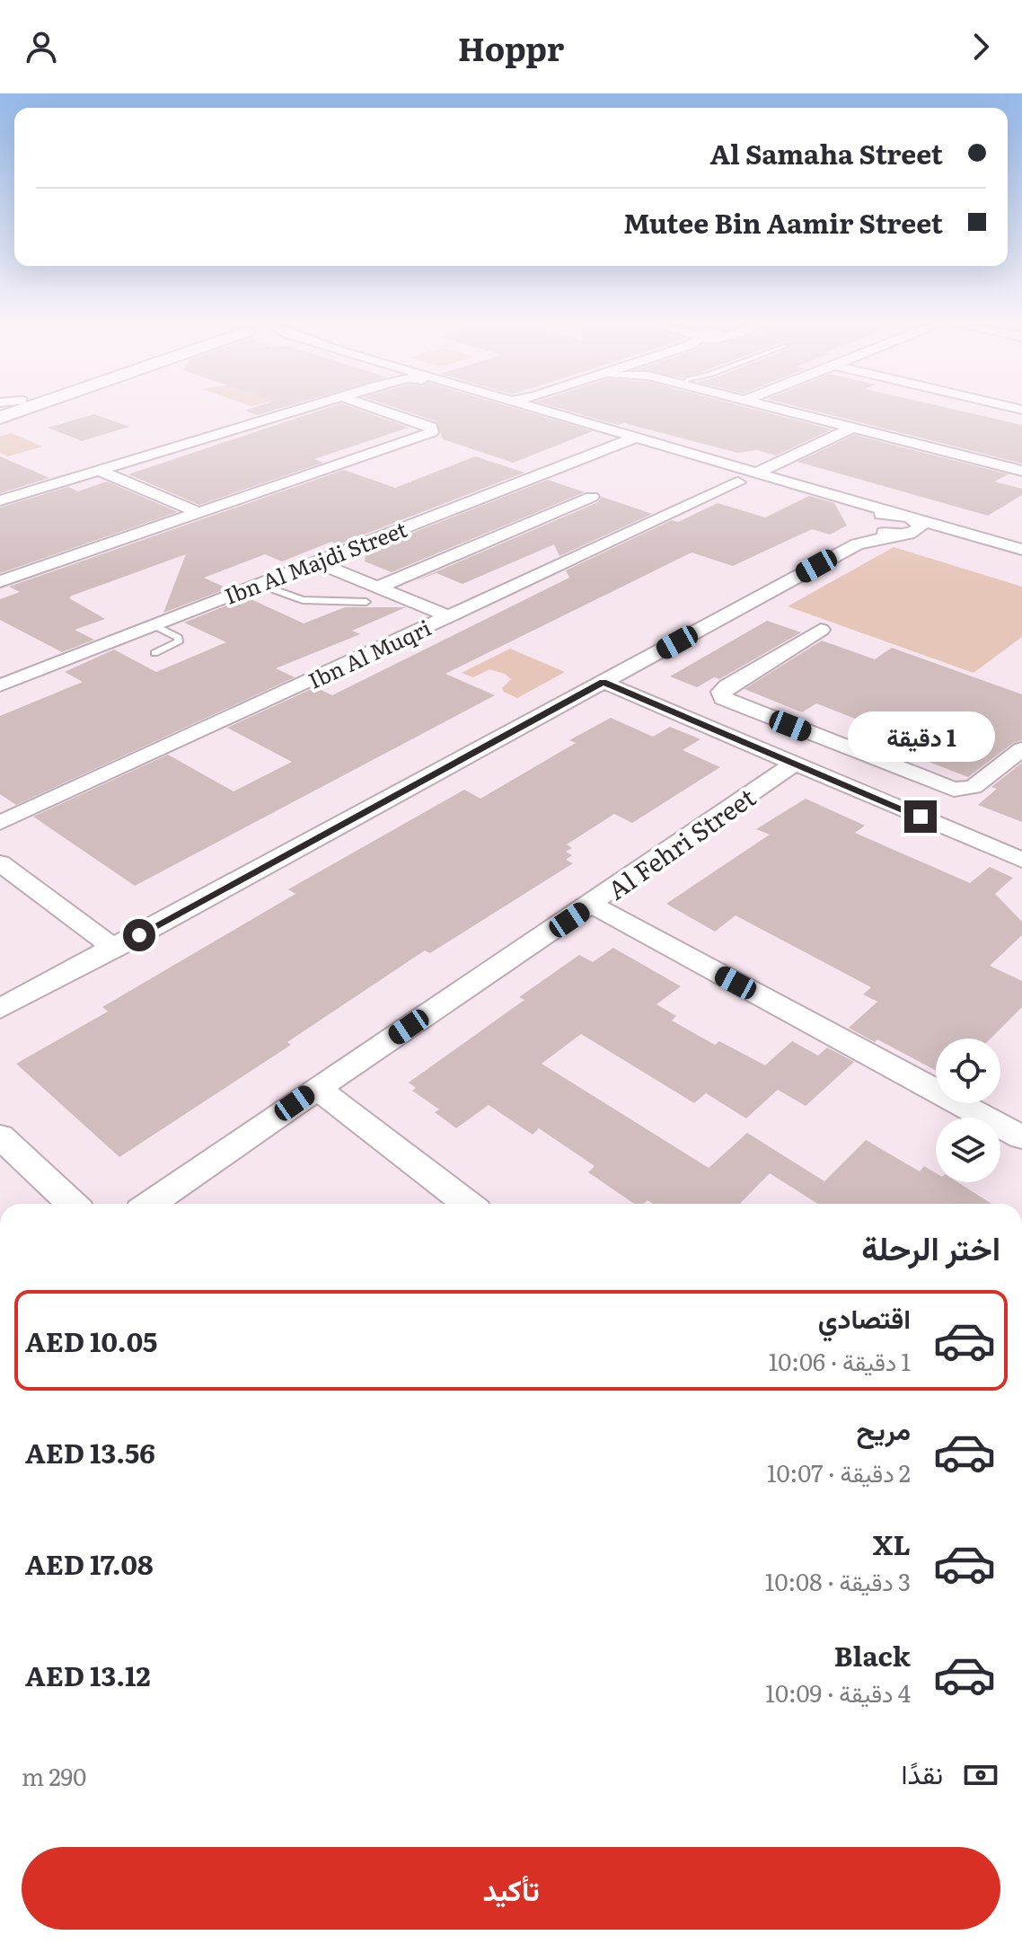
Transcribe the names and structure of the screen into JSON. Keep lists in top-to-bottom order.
{
  "streets": {
    "street": ["Ibn Al Majdi Street", "Ibn Al Muqri", "Al Fehri Street"]
  },
  "page": {
    "header": "Hoppr",
    "banner": ["Al Samaha Street", "Mutee Bin Aamir Street"],
    "bubble": "1 دقيقة",
    "heading": "اختر الرحلة",
    "list": [
      {
        "name": "اقتصادي",
        "note": "1 دقيقة · 10:06",
        "value": "AED 10.05"
      },
      {
        "name": "مريح",
        "note": "2 دقيقة · 10:07",
        "value": "AED 13.56"
      },
      {
        "name": "XL",
        "note": "3 دقيقة · 10:08",
        "value": "AED 17.08"
      },
      {
        "name": "Black",
        "note": "4 دقيقة · 10:09",
        "value": "AED 13.12"
      }
    ],
    "pay": ["نقدًا", "290 m"],
    "buttons": "تأكيد"
  }
}
